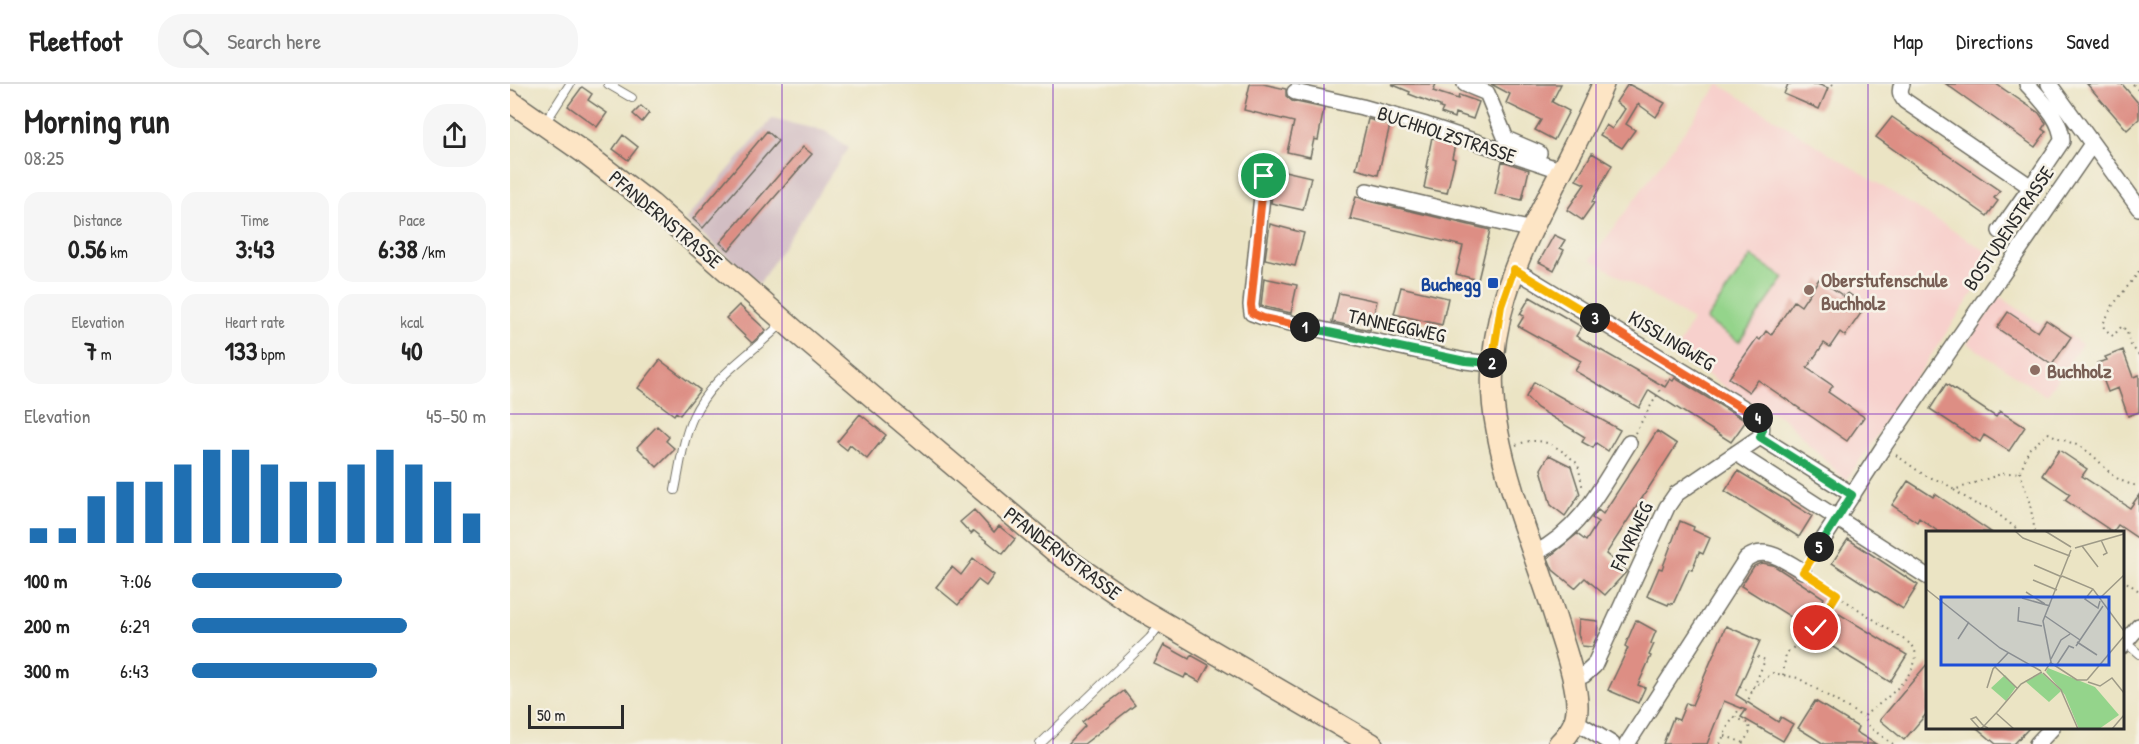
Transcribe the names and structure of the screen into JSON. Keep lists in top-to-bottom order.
{
  "streets": {
    "main road": ["PFANDERNSTRASSE"],
    "street": [
      "BUCHHOLZSTRASSE",
      "BOSTUDENSTRASSE",
      "TANNEGGWEG",
      "KISSLINGWEG",
      "FAVRIWEG"
    ]
  },
  "crossings": [
    ["KISSLINGWEG", "FAVRIWEG"]
  ],
  "places": {
    "transit": ["Buchegg"],
    "other": ["Oberstufenschule Buchholz", "Buchholz"]
  },
  "scale_bar": "50 m",
  "page": {
    "header": "Fleetfoot",
    "search": "Search here",
    "nav": ["Map", "Directions", "Saved"],
    "heading": ["Morning run", "08:25"],
    "stats": [
      ["Distance", "0.56 km"],
      ["Time", "3:43"],
      ["Pace", "6:38 /km"],
      ["Elevation", "7 m"],
      ["Heart rate", "133 bpm"],
      ["kcal", "40"]
    ],
    "pins": [
      "3",
      "1",
      "2",
      "4",
      "5"
    ],
    "chart": ["Elevation", "45–50 m"],
    "list": [
      {
        "name": "100 m",
        "note": "7:06"
      },
      {
        "name": "200 m",
        "note": "6:29"
      },
      {
        "name": "300 m",
        "note": "6:43"
      }
    ],
    "scale": "50 m"
  }
}
